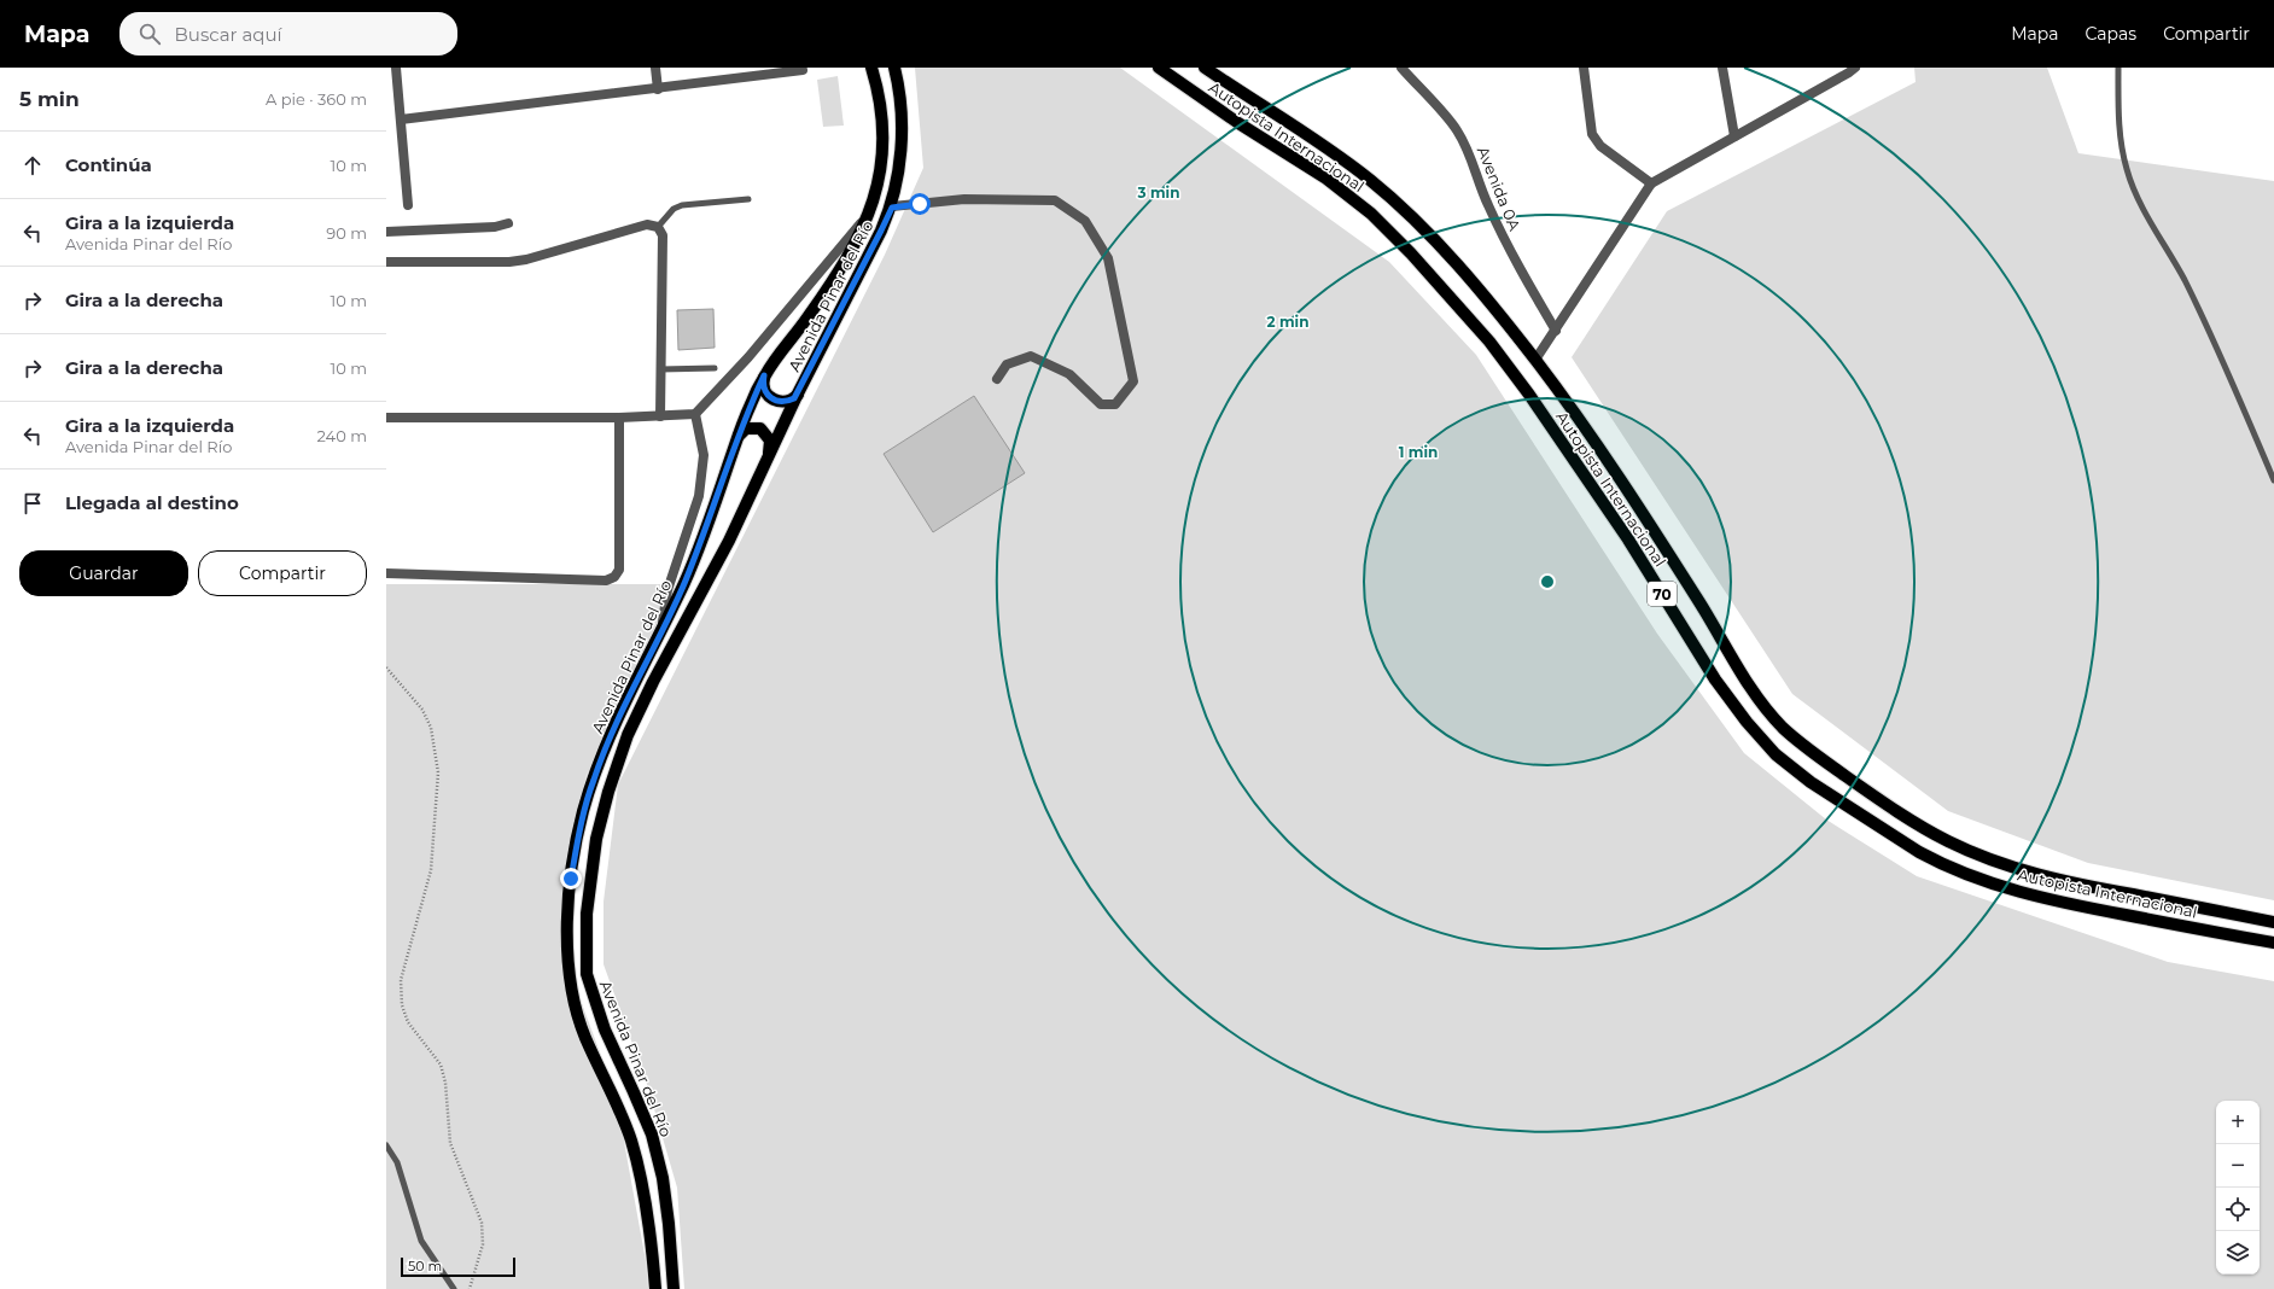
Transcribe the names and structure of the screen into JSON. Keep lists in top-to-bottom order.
{
  "streets": {
    "main road": ["Autopista Internacional", "Avenida Pinar del Río", "70"],
    "street": ["Avenida 0A"]
  },
  "scale_bar": "50 m",
  "page": {
    "header": "Mapa",
    "search": "Buscar aquí",
    "nav": ["Mapa", "Capas", "Compartir"],
    "heading": ["5 min", "A pie · 360 m"],
    "list": [
      ["Continúa", "10 m"],
      ["Gira a la izquierda", "Avenida Pinar del Río", "90 m"],
      ["Gira a la derecha", "10 m"],
      ["Gira a la derecha", "10 m"],
      ["Gira a la izquierda", "Avenida Pinar del Río", "240 m"],
      "Llegada al destino"
    ],
    "buttons": ["Guardar", "Compartir"],
    "map_buttons": ["+", "−"],
    "scale": "50 m"
  },
  "rings": ["3 min", "2 min", "1 min"]
}
